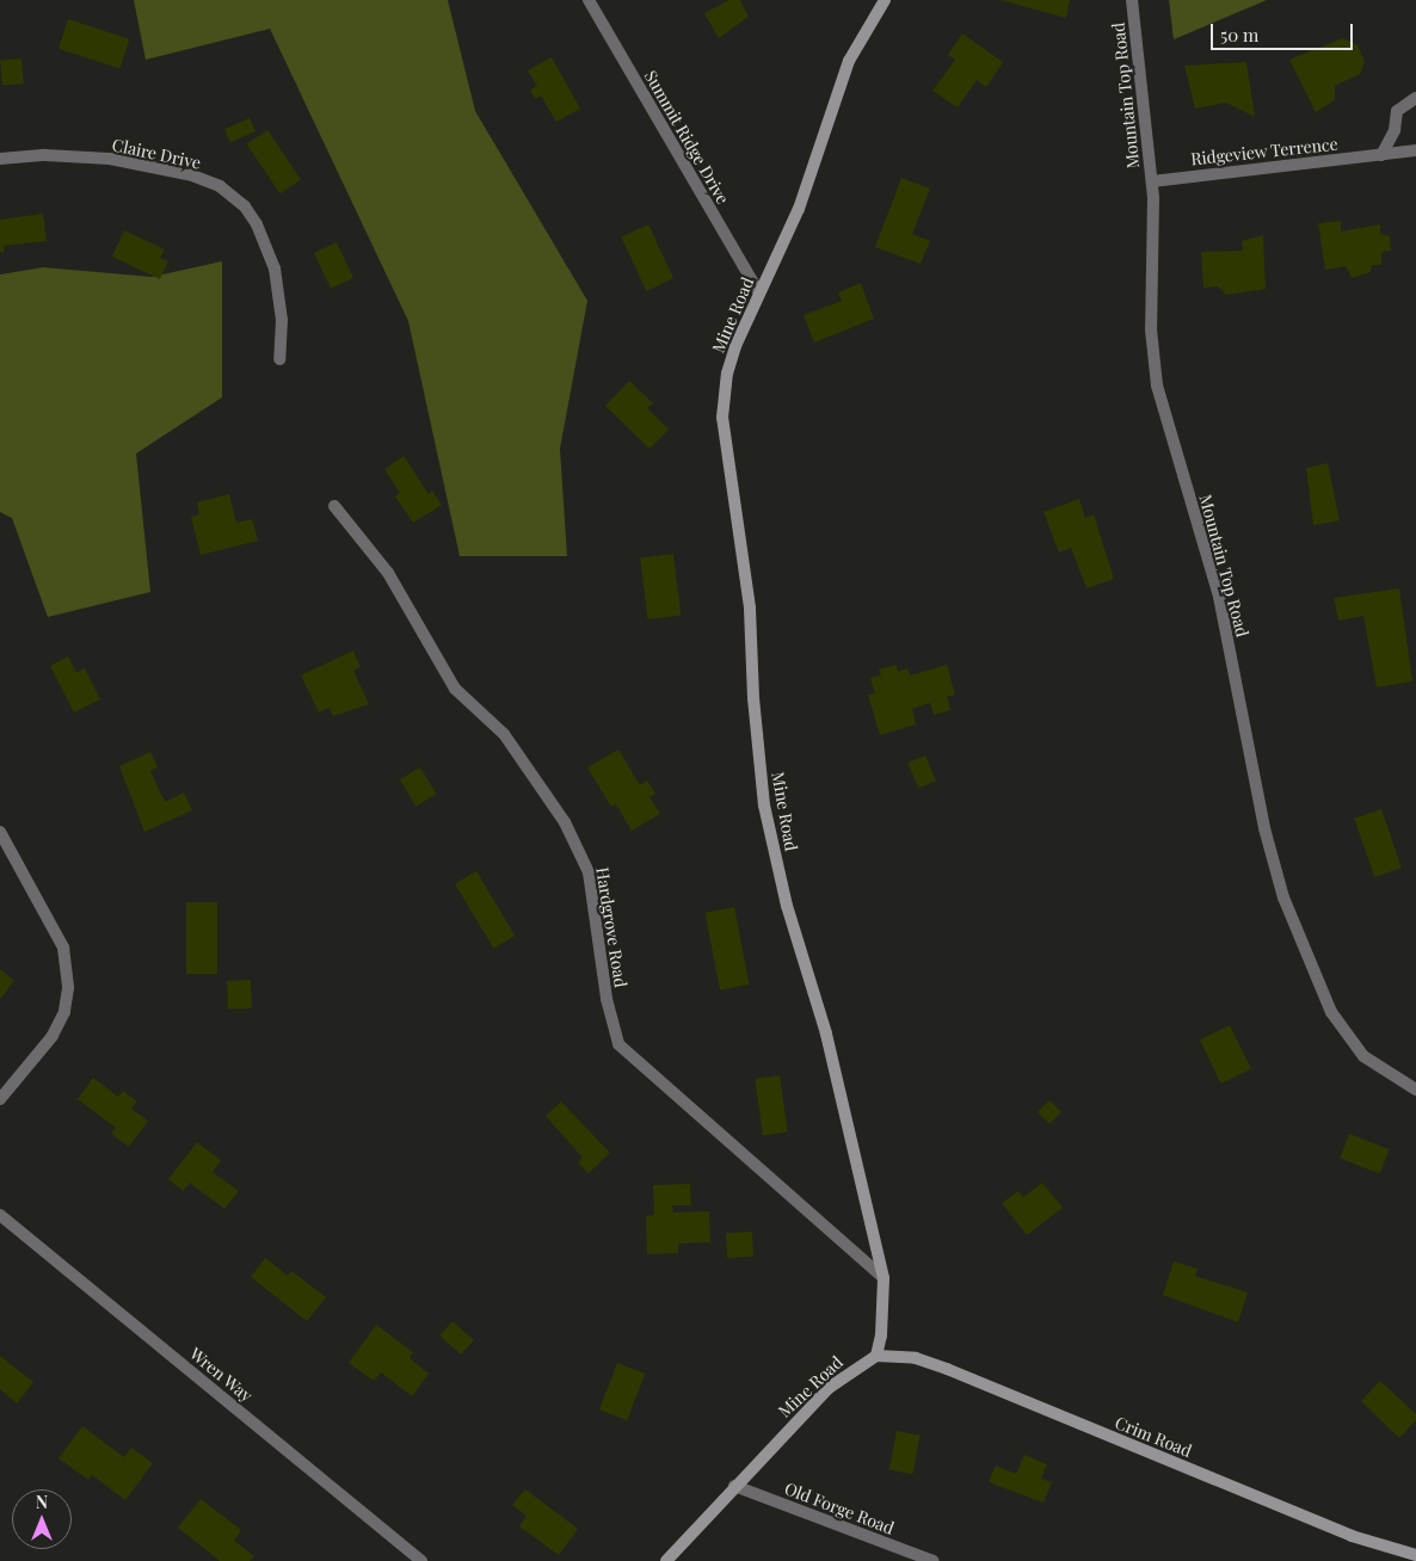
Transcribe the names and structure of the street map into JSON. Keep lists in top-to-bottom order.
{
  "streets": {
    "street": [
      "Mountain Top Road",
      "Summit Ridge Drive",
      "Ridgeview Terrence",
      "Claire Drive",
      "Mine Road",
      "Hardgrove Road",
      "Wren Way",
      "Crim Road",
      "Old Forge Road"
    ]
  },
  "crossings": [
    ["Mountain Top Road", "Ridgeview Terrence"],
    ["Summit Ridge Drive", "Mine Road"],
    ["Mine Road", "Hardgrove Road"],
    ["Mine Road", "Crim Road"],
    ["Mine Road", "Old Forge Road"]
  ],
  "scale_bar": "50 m",
  "north": "top"
}
